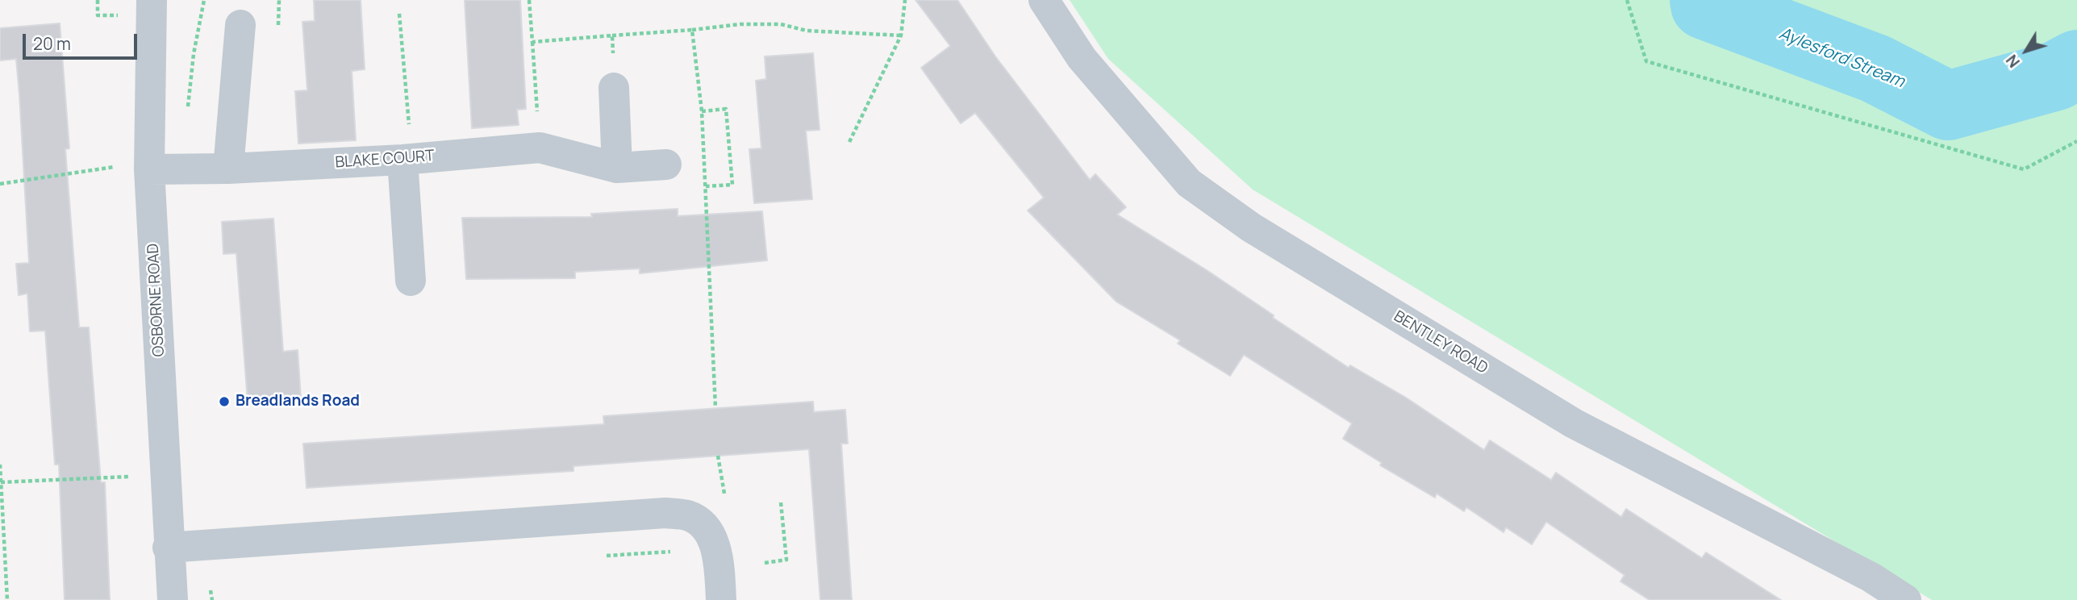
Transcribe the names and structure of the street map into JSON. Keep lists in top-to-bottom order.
{
  "streets": {
    "street": ["BLAKE COURT", "OSBORNE ROAD", "BENTLEY ROAD"]
  },
  "crossings": [
    ["BLAKE COURT", "OSBORNE ROAD"]
  ],
  "water": ["Aylesford Stream"],
  "places": ["Breadlands Road"],
  "scale_bar": "20 m",
  "north": "bottom left"
}
